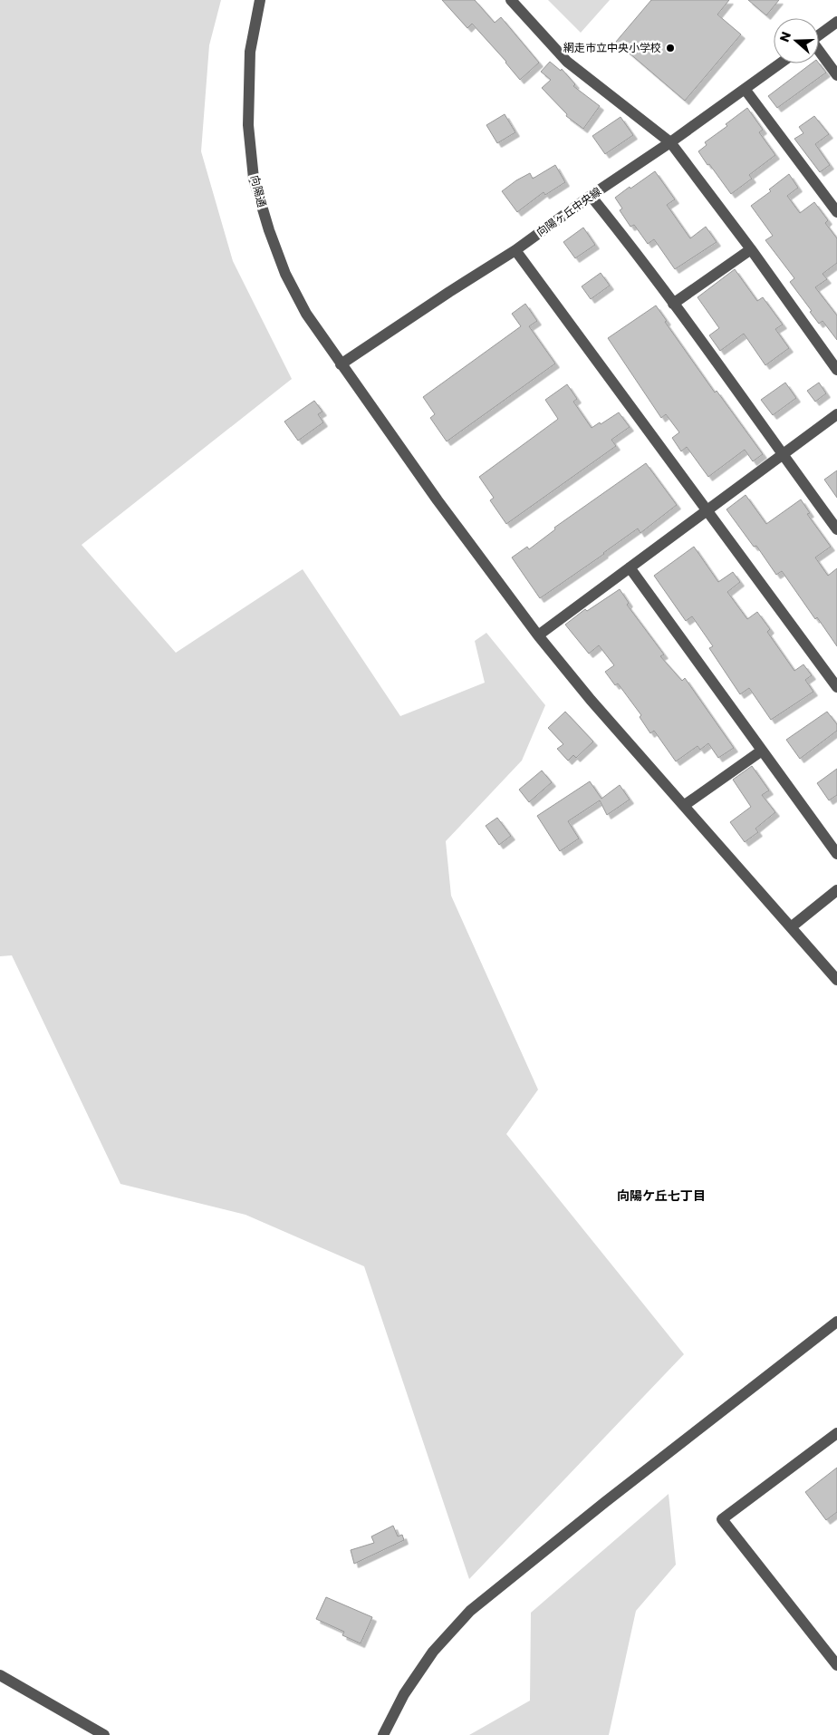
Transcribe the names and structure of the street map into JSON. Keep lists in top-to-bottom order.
{
  "streets": {
    "street": ["向陽通", "向陽ヶ丘中央線"]
  },
  "crossings": [
    ["向陽通", "向陽ヶ丘中央線"]
  ],
  "districts": ["向陽ケ丘七丁目"],
  "places": ["網走市立中央小学校"],
  "north": "left"
}
